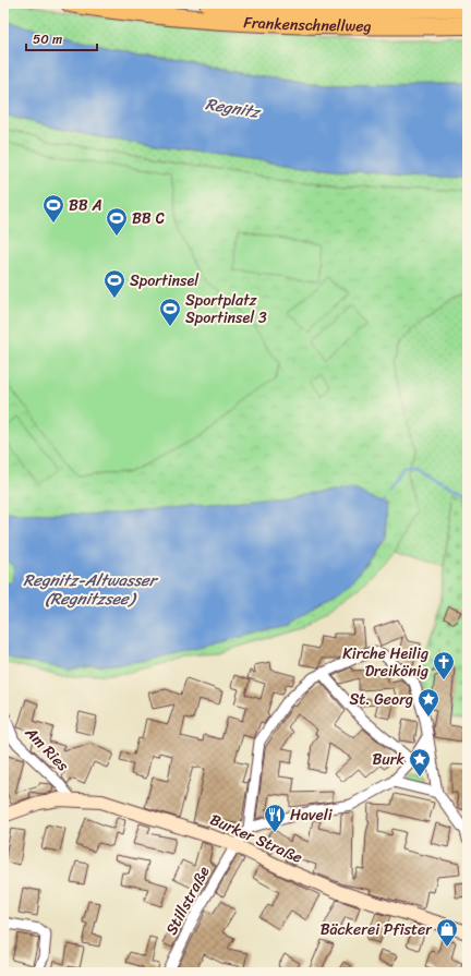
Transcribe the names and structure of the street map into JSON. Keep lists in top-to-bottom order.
{
  "streets": {
    "highway": ["Frankenschnellweg"],
    "main road": ["Burker Straße"],
    "street": ["Am Ries", "Stillstraße"]
  },
  "crossings": [
    ["Am Ries", "Burker Straße"],
    ["Burker Straße", "Stillstraße"]
  ],
  "water": ["Regnitz", "Regnitz-Altwasser (Regnitzsee)"],
  "places": {
    "sports": [
      "BB A",
      "BB C",
      "Sportinsel",
      "Sportplatz Sportinsel 3"
    ],
    "church": ["Kirche Heilig Dreikönig"],
    "place": ["St. Georg", "Burk"],
    "restaurant": ["Haveli"],
    "shop": ["Bäckerei Pfister"]
  },
  "scale_bar": "50 m"
}
